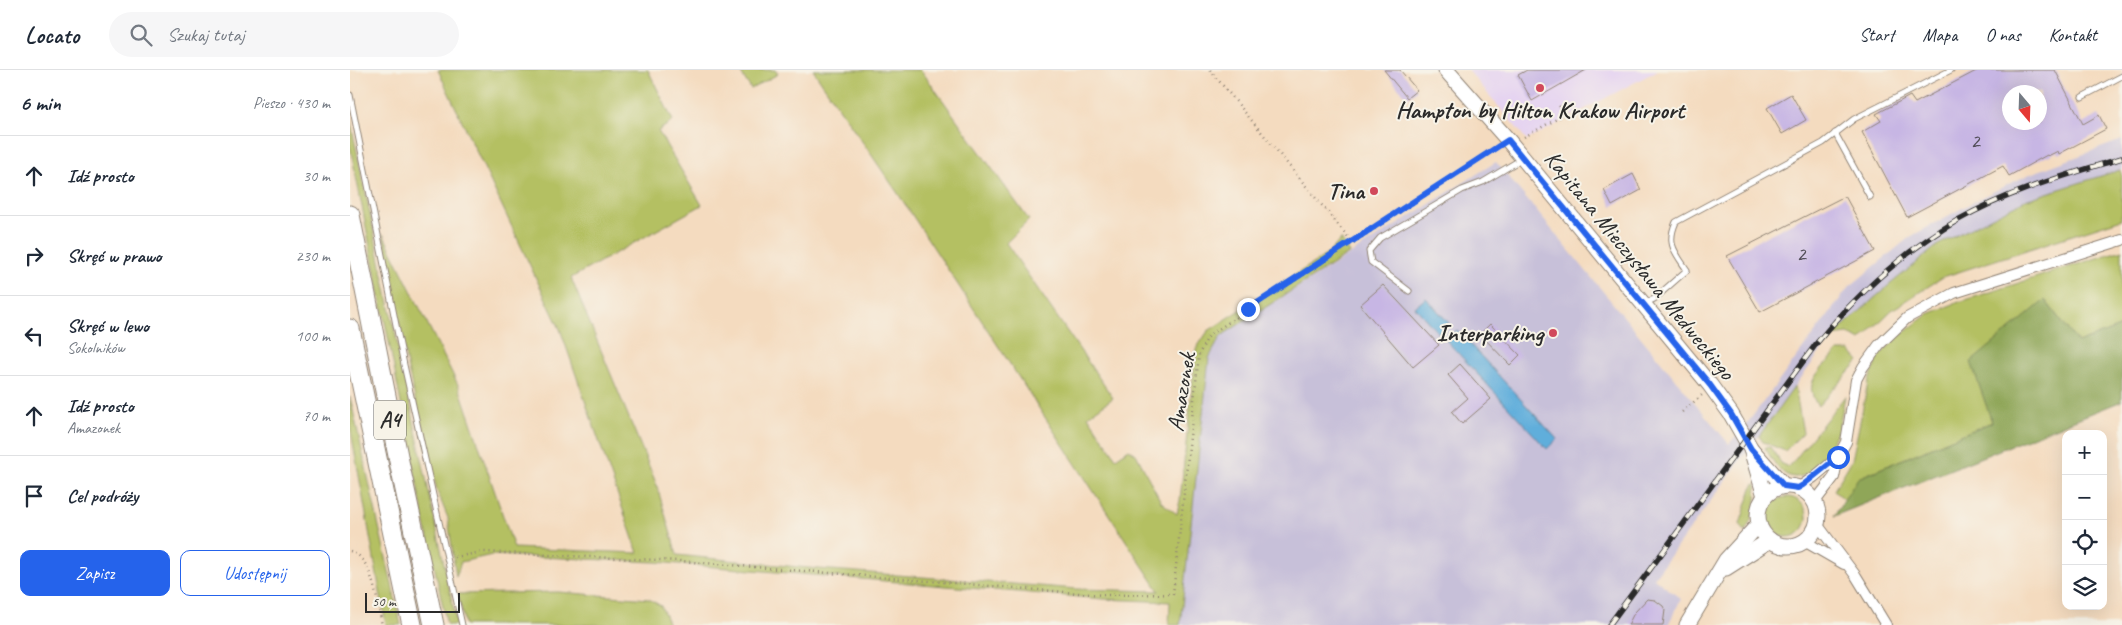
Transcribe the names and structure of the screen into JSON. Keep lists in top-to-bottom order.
{
  "streets": {
    "highway": ["A4"],
    "main road": ["Kapitana Mieczysława Medweckiego"],
    "path": ["Amazonek"]
  },
  "crossings": [
    ["Kapitana Mieczysława Medweckiego", "Amazonek"]
  ],
  "places": ["Hampton by Hilton Krakow Airport", "Tina", "Interparking"],
  "house_numbers": ["2", "2"],
  "scale_bar": "50 m",
  "north": "bottom",
  "page": {
    "header": "Locato",
    "search": "Szukaj tutaj",
    "nav": [
      "Start",
      "Mapa",
      "O nas",
      "Kontakt"
    ],
    "heading": ["6 min", "Pieszo · 430 m"],
    "list": [
      ["Idź prosto", "30 m"],
      ["Skręć w prawo", "230 m"],
      ["Skręć w lewo", "Sokolników", "100 m"],
      ["Idź prosto", "Amazonek", "70 m"],
      "Cel podróży"
    ],
    "map_buttons": ["+", "−"],
    "buttons": ["Zapisz", "Udostępnij"],
    "scale": "50 m"
  }
}
